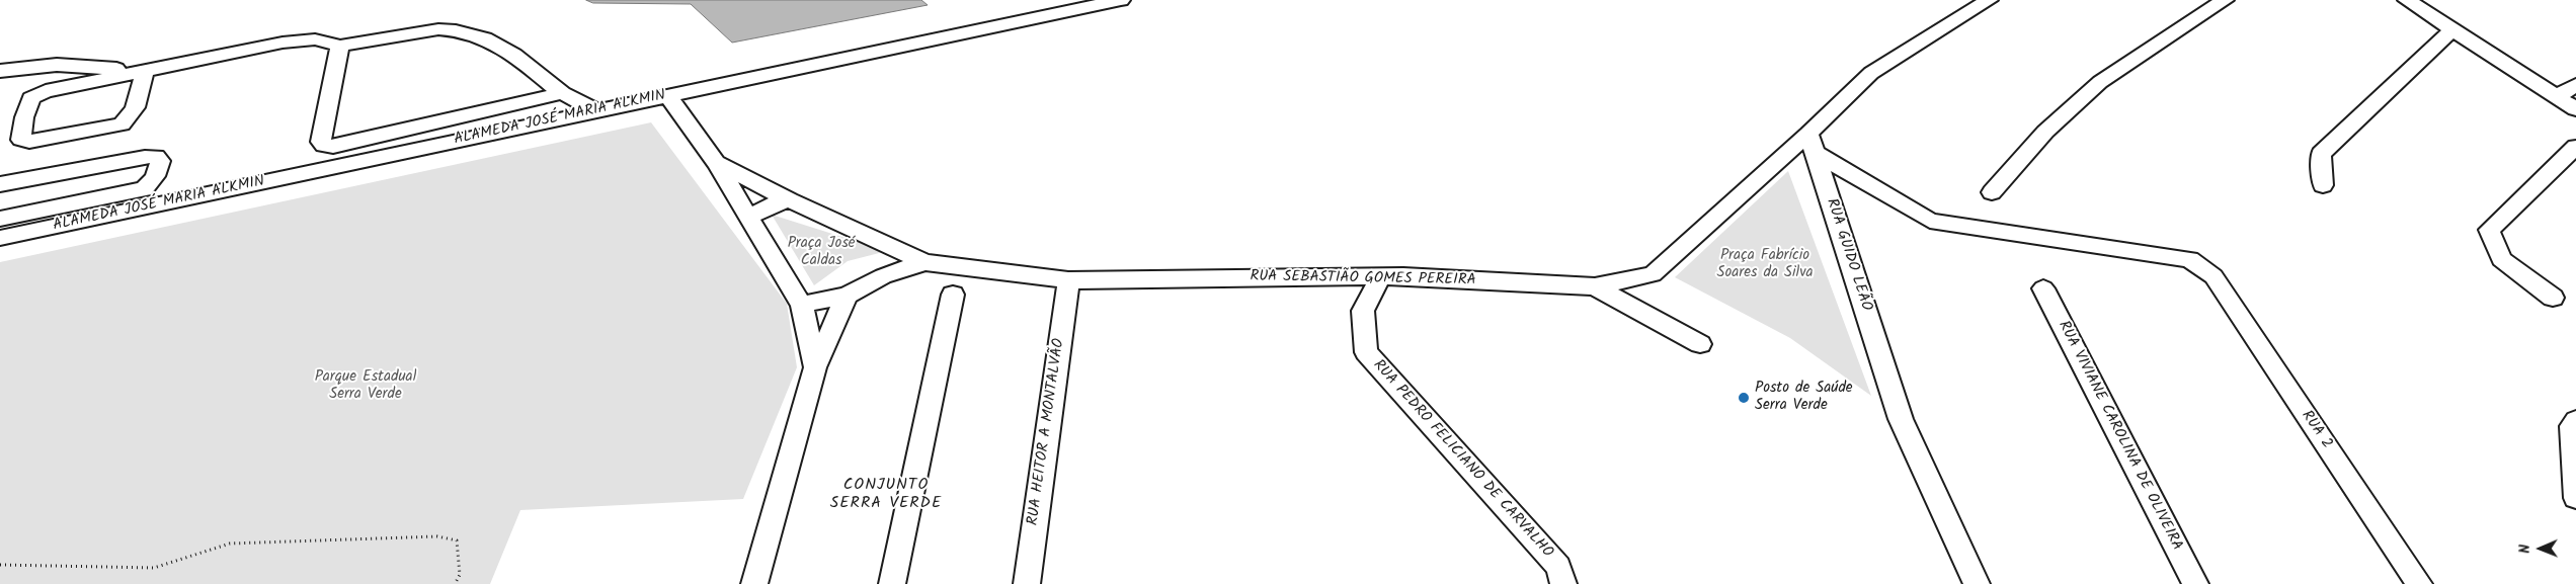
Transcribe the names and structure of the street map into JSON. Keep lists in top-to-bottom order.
{
  "streets": {
    "street": [
      "ALAMEDA JOSÉ MARIA ALKMIN",
      "RUA GUIDO LEÃO",
      "RUA SEBASTIÃO GOMES PEREIRA",
      "RUA 2",
      "RUA HEITOR A MONTALVÃO",
      "RUA VIVIANE CAROLINA DE OLIVEIRA",
      "RUA PEDRO FELICIANO DE CARVALHO"
    ]
  },
  "crossings": [
    ["RUA GUIDO LEÃO", "RUA SEBASTIÃO GOMES PEREIRA"],
    ["RUA GUIDO LEÃO", "RUA 2"],
    ["RUA SEBASTIÃO GOMES PEREIRA", "RUA HEITOR A MONTALVÃO"],
    ["RUA SEBASTIÃO GOMES PEREIRA", "RUA PEDRO FELICIANO DE CARVALHO"]
  ],
  "districts": ["CONJUNTO SERRA VERDE"],
  "parks": ["Praça José Caldas", "Praça Fabrício Soares da Silva", "Parque Estadual Serra Verde"],
  "places": ["Posto de Saúde Serra Verde"],
  "north": "left"
}
